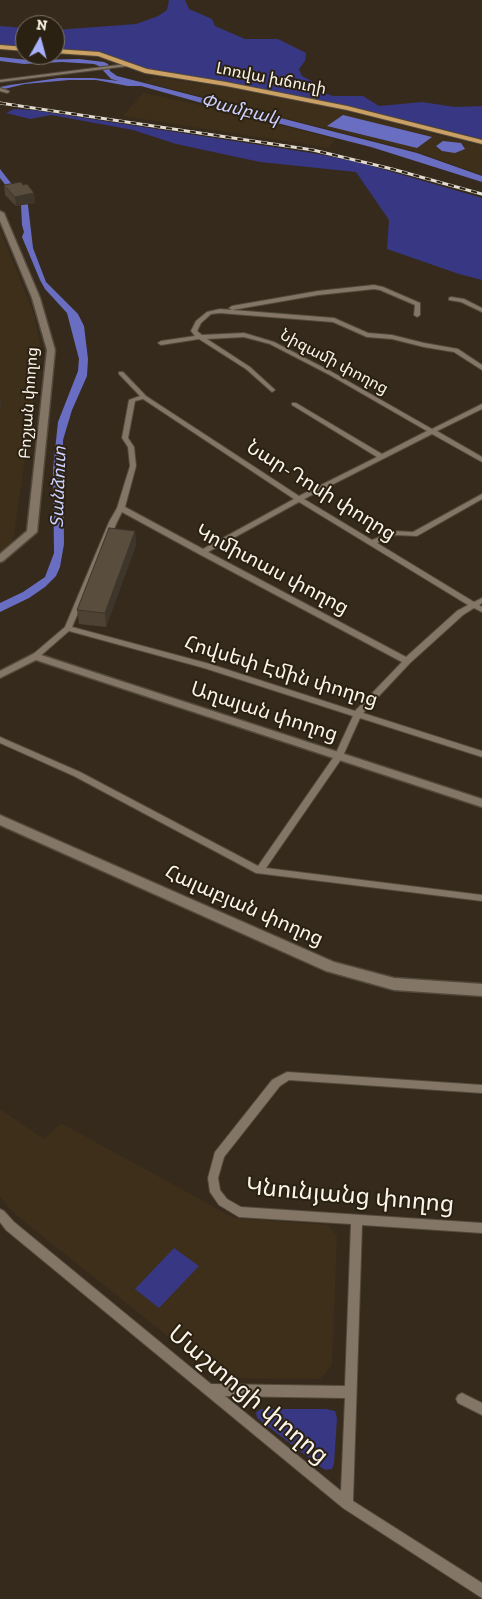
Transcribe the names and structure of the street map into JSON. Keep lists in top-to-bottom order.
{
  "streets": {
    "highway": ["Լոռվա խճուղի"],
    "main road": ["Հալաբյան փողոց"],
    "street": [
      "Նիզամի փողոց",
      "Բոշյան փողոց",
      "Նար-Դոսի փողոց",
      "Կոմիտաս փողոց",
      "Հովսեփ Էմին փողոց",
      "Աղայան փողոց",
      "Կնունյանց փողոց",
      "Մաշտոցի փողոց"
    ]
  },
  "water": ["Փամբակ", "Տանձուտ"],
  "north": "top"
}
